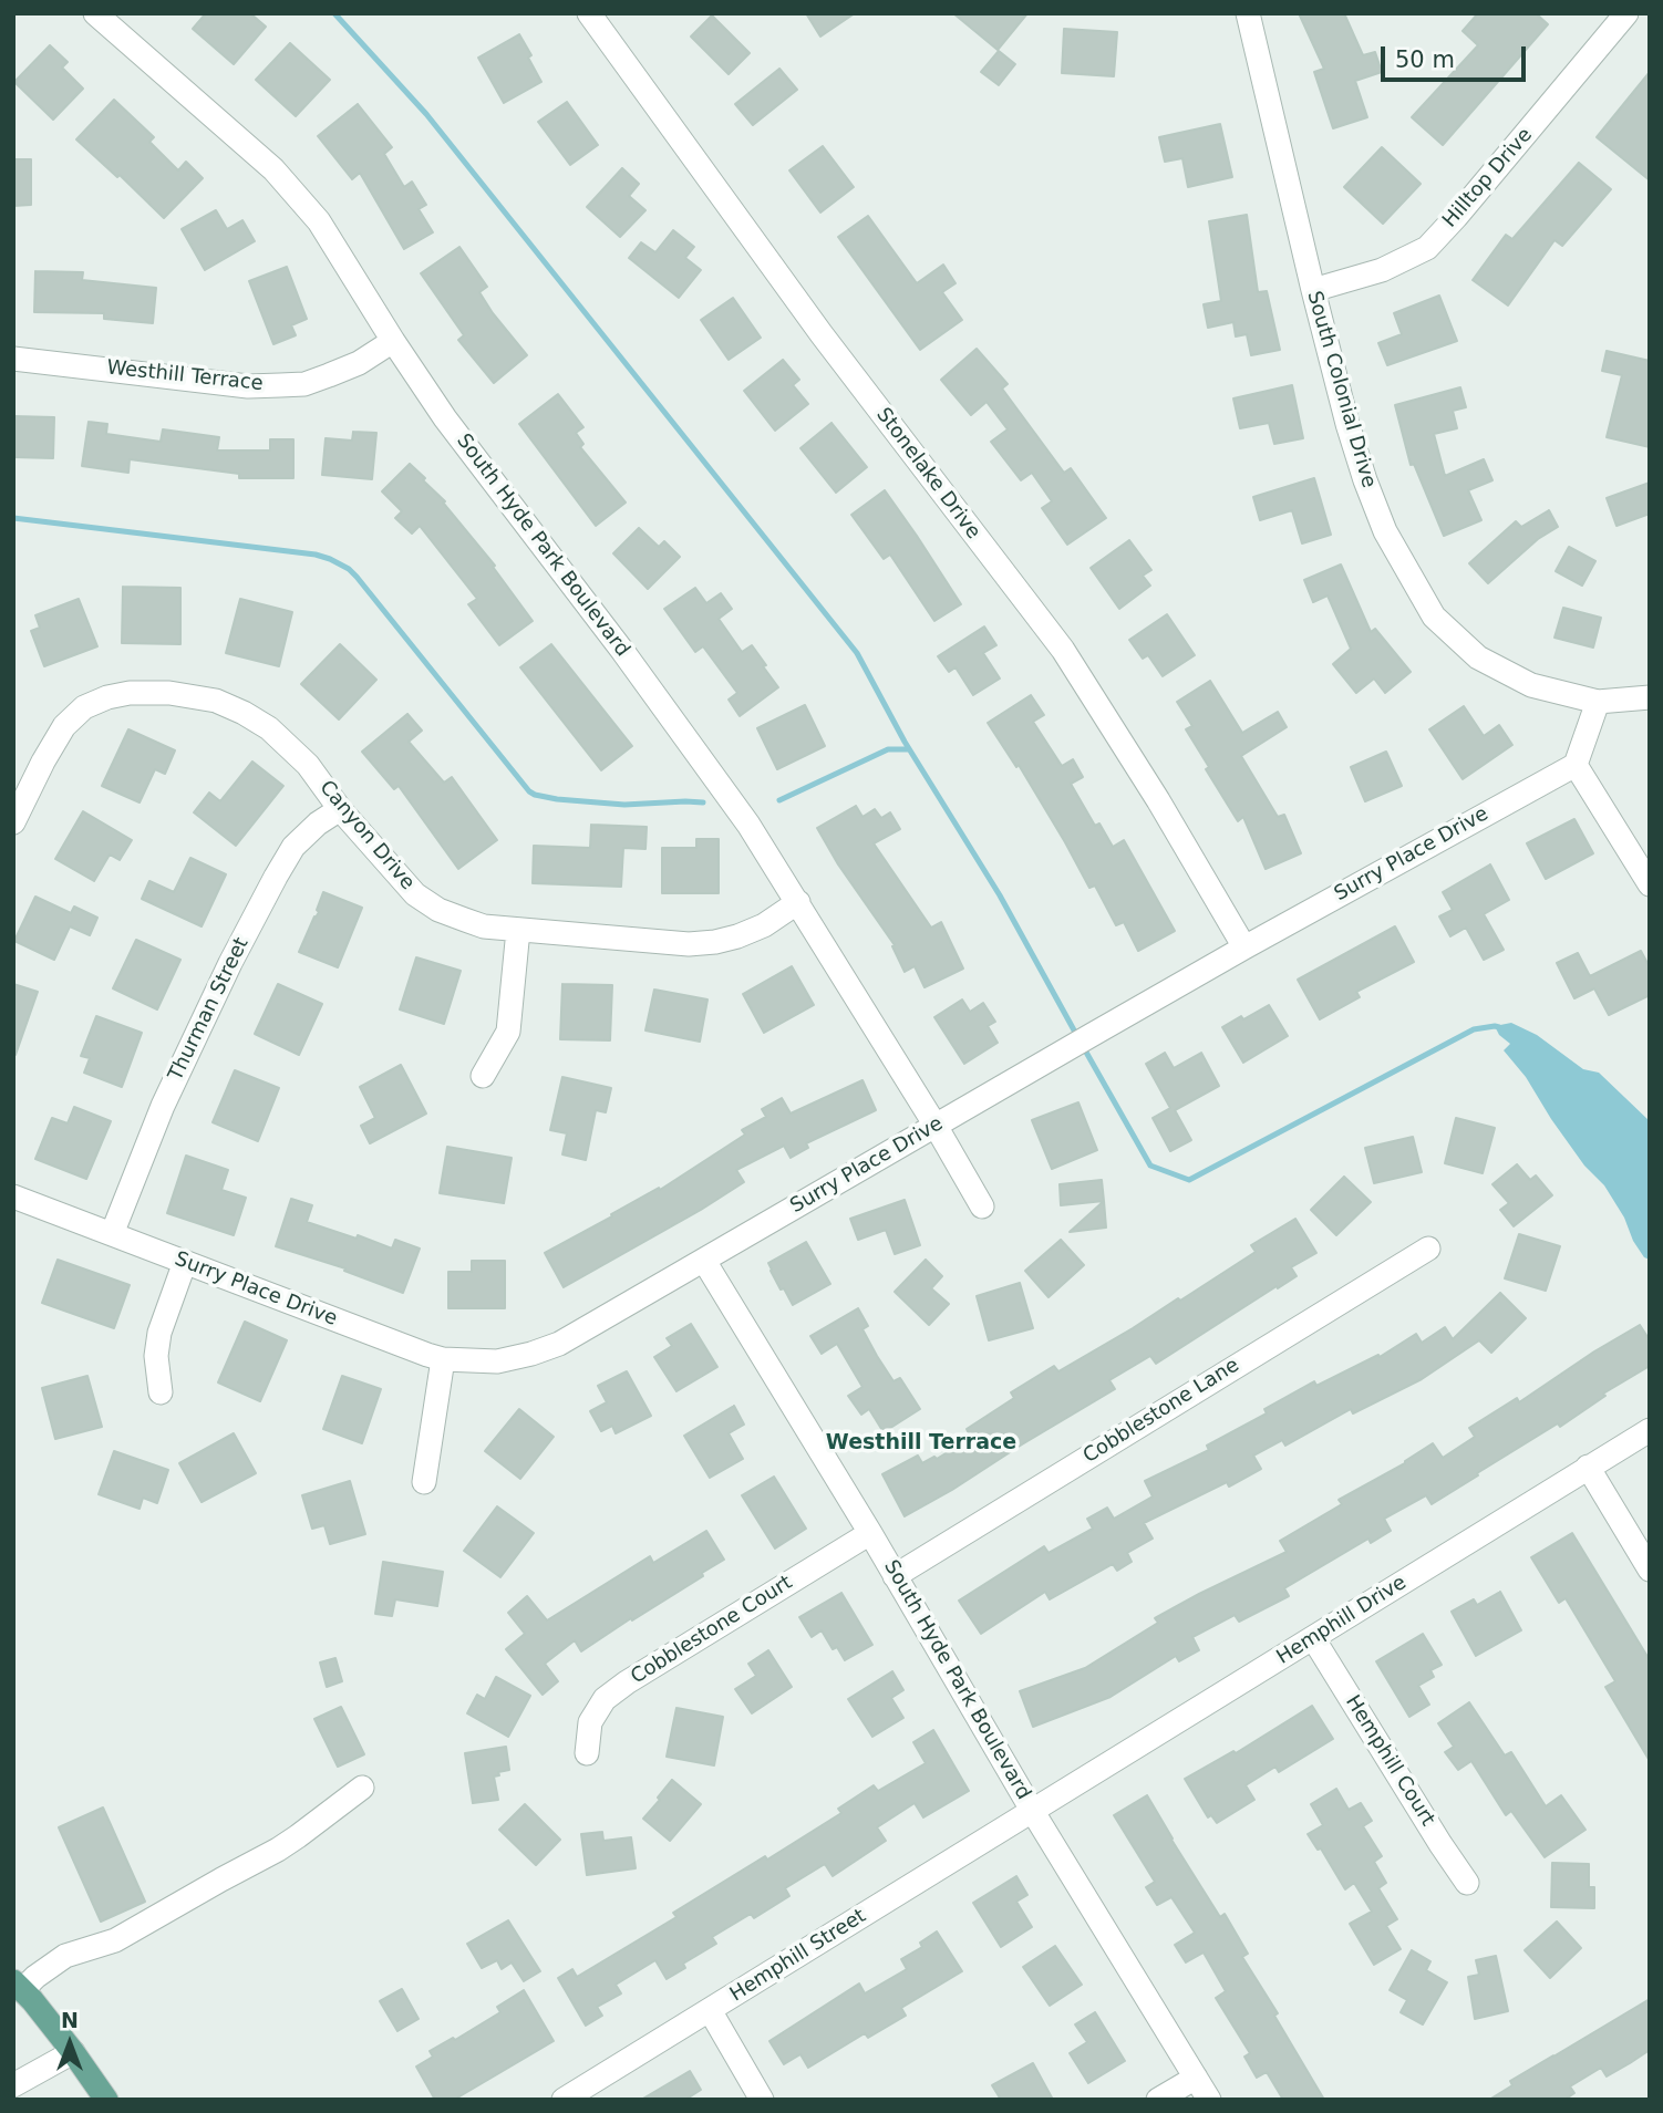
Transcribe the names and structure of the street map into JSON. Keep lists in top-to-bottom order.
{
  "streets": {
    "street": [
      "Hilltop Drive",
      "Westhill Terrace",
      "South Colonial Drive",
      "Stonelake Drive",
      "South Hyde Park Boulevard",
      "Canyon Drive",
      "Surry Place Drive",
      "Thurman Street",
      "Cobblestone Lane",
      "Hemphill Drive",
      "Cobblestone Court",
      "Hemphill Court",
      "Hemphill Street"
    ]
  },
  "crossings": [
    ["Hilltop Drive", "South Colonial Drive"],
    ["Westhill Terrace", "South Hyde Park Boulevard"],
    ["Stonelake Drive", "Surry Place Drive"],
    ["South Hyde Park Boulevard", "Canyon Drive"],
    ["South Hyde Park Boulevard", "Surry Place Drive"],
    ["South Hyde Park Boulevard", "Cobblestone Lane"],
    ["South Hyde Park Boulevard", "Hemphill Drive"],
    ["South Hyde Park Boulevard", "Cobblestone Court"],
    ["South Hyde Park Boulevard", "Hemphill Street"],
    ["Canyon Drive", "Thurman Street"],
    ["Surry Place Drive", "Thurman Street"],
    ["Hemphill Drive", "Hemphill Court"],
    ["Hemphill Drive", "Hemphill Street"]
  ],
  "districts": ["Westhill Terrace"],
  "scale_bar": "50 m",
  "north": "top"
}
